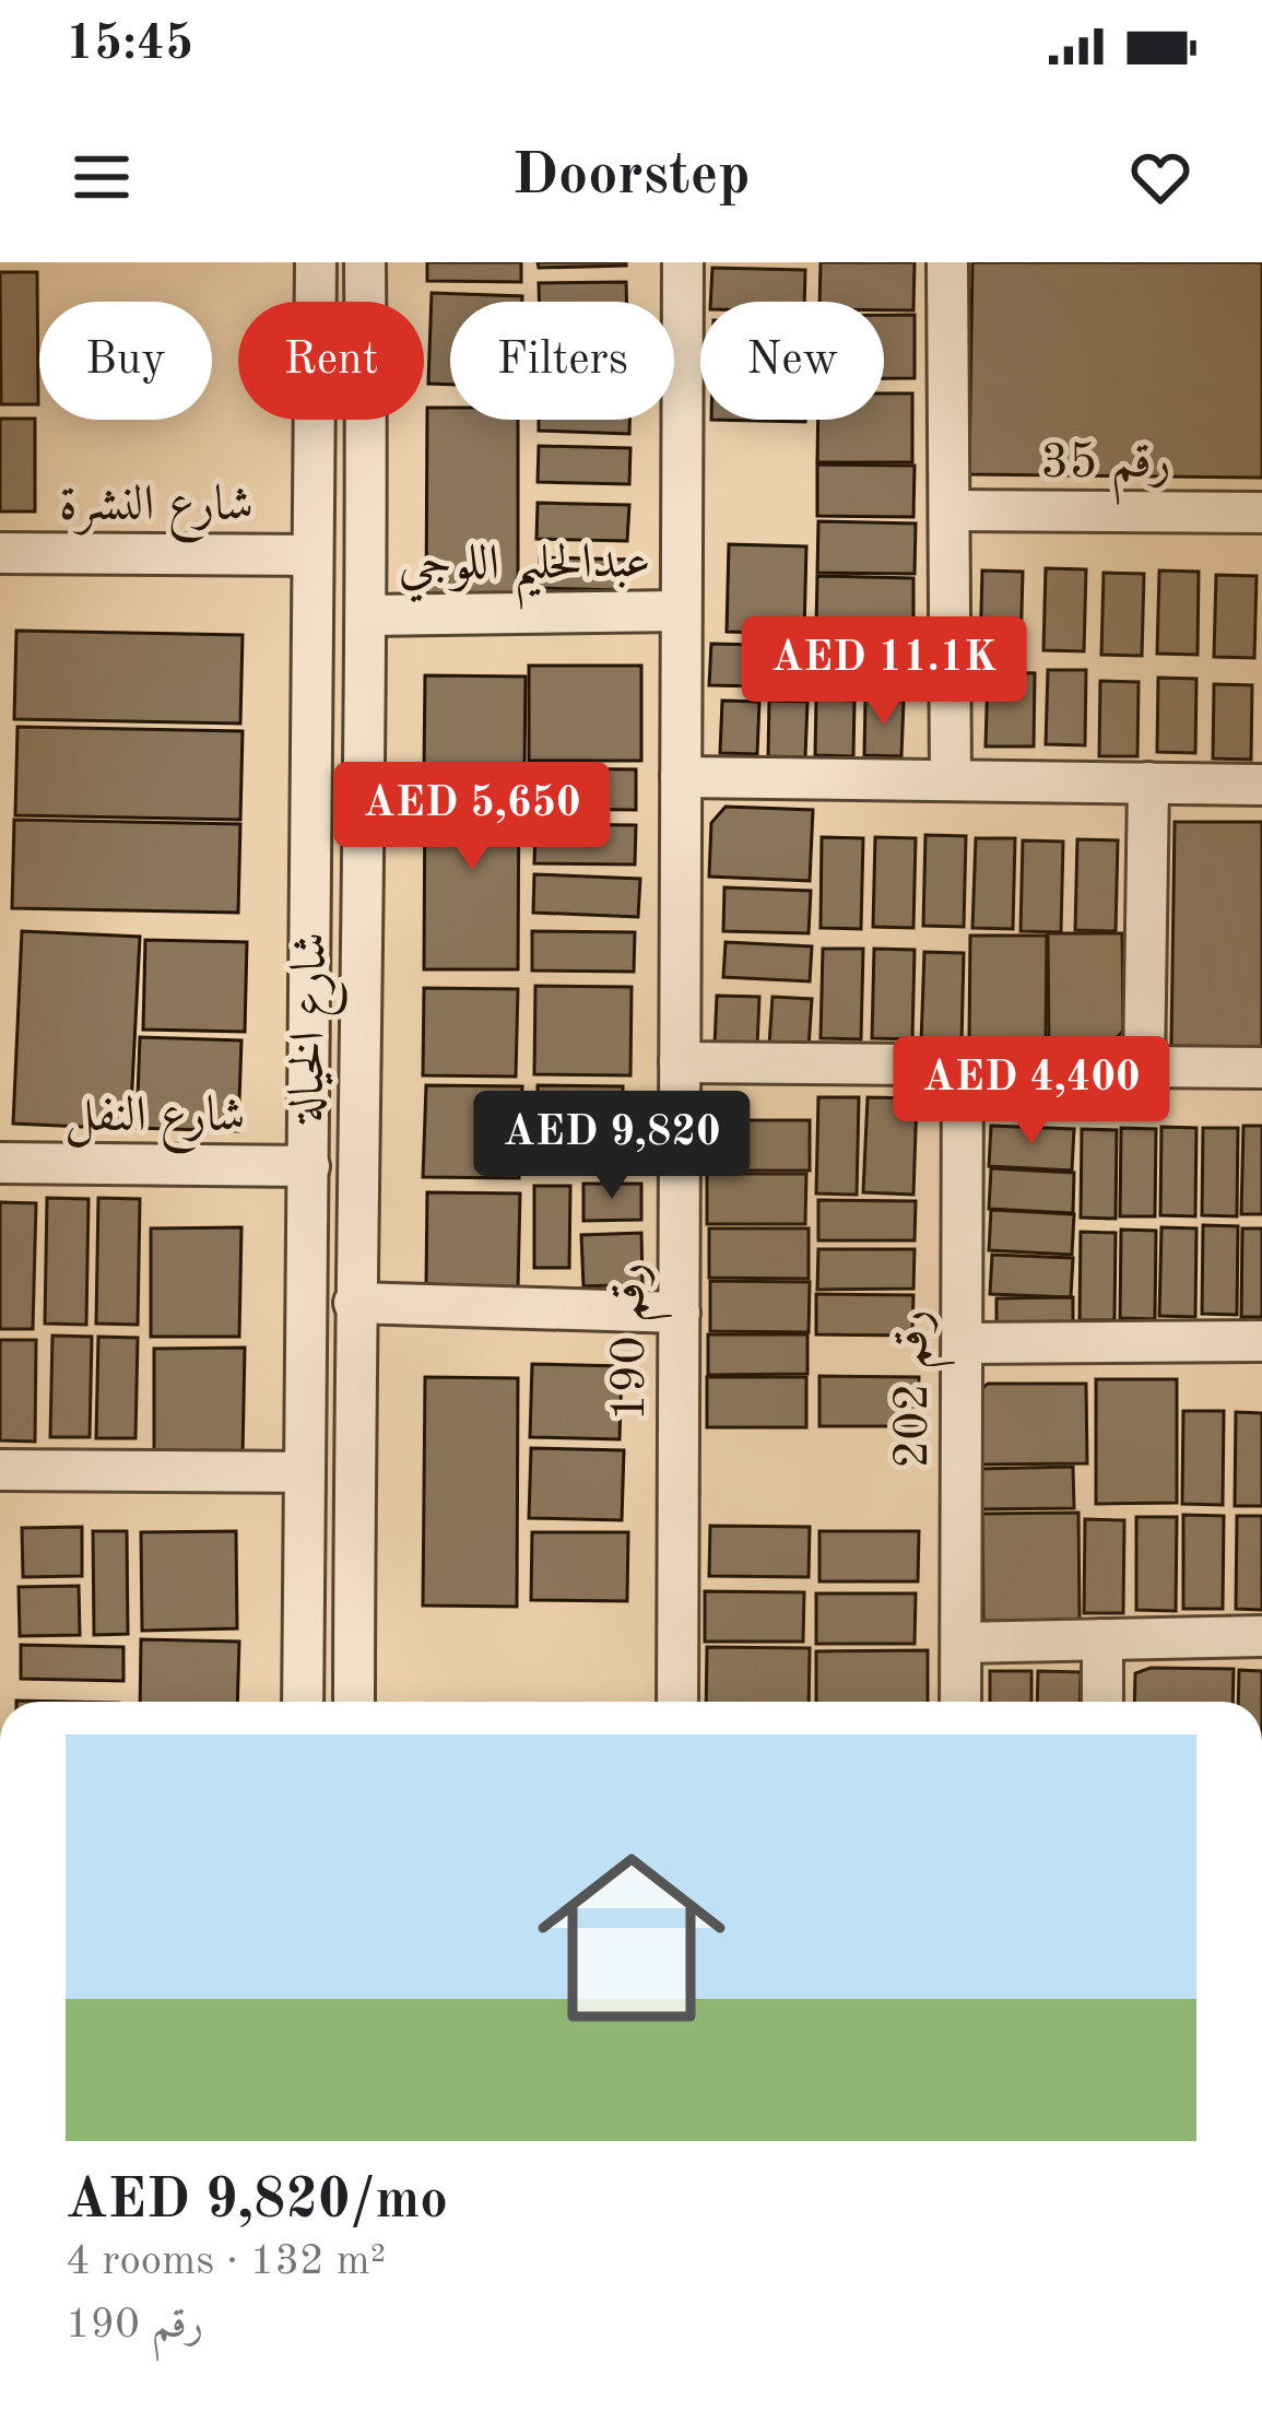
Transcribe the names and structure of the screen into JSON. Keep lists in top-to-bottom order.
{
  "streets": {
    "street": [
      "رقم 35",
      "شارع النشرة",
      "عبدالحليم اللوجي",
      "شارع الخيالة",
      "شارع النفل",
      "رقم 190",
      "رقم 202"
    ]
  },
  "crossings": [
    ["شارع النشرة", "شارع الخيالة"],
    ["عبدالحليم اللوجي", "شارع الخيالة"],
    ["عبدالحليم اللوجي", "رقم 190"],
    ["شارع الخيالة", "شارع النفل"]
  ],
  "page": {
    "status": "15:45",
    "header": "Doorstep",
    "chip": [
      "Buy",
      "Rent",
      "Filters",
      "New"
    ],
    "price": [
      "AED 11.1K",
      "AED 5,650",
      "AED 4,400",
      "AED 9,820"
    ],
    "list": [
      {
        "name": "AED 9,820/mo",
        "note": "4 rooms · 132 m² · رقم 190"
      }
    ]
  }
}
